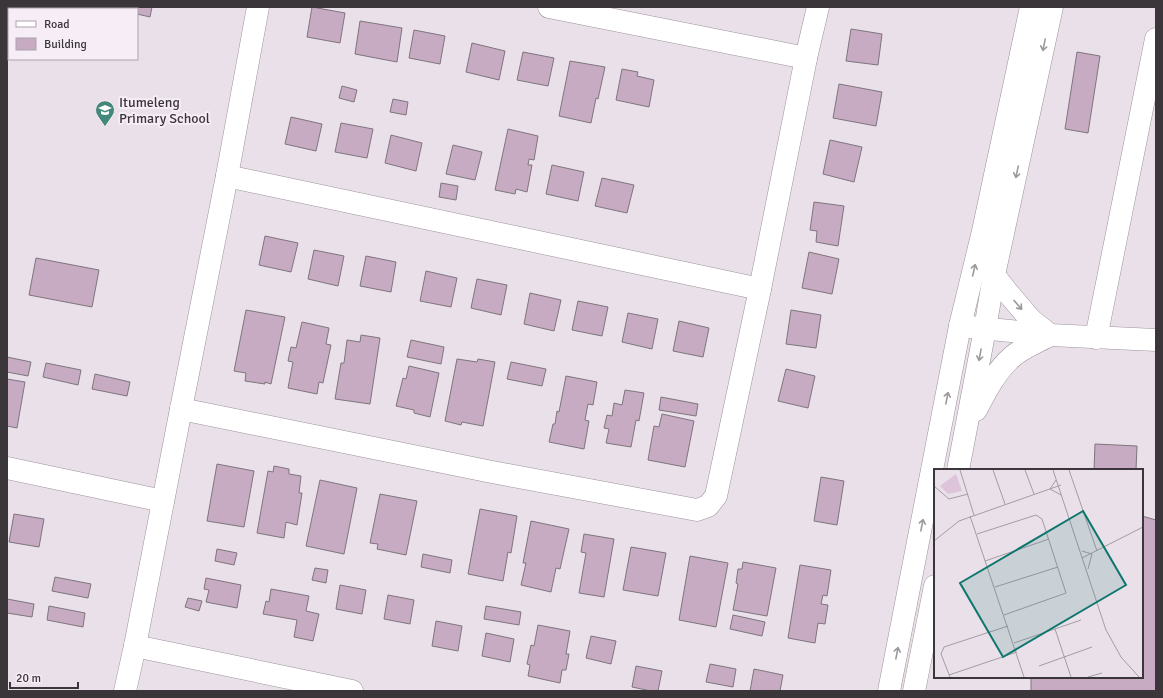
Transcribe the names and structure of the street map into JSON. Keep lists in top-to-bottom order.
{
  "places": {
    "school or university": ["Itumeleng Primary School"]
  },
  "legend": ["Road", "Building"],
  "scale_bar": "20 m"
}
